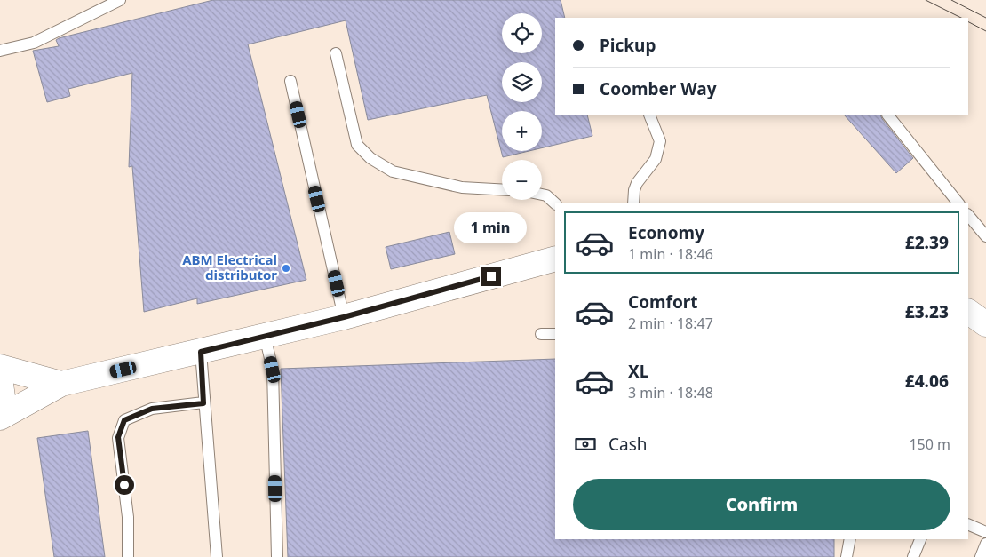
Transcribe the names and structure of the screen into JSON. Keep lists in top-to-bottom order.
{
  "places": ["ABM Electrical distributor"],
  "page": {
    "map_buttons": ["+", "−"],
    "banner": ["Pickup", "Coomber Way"],
    "list": [
      {
        "name": "Economy",
        "note": "1 min · 18:46",
        "value": "£2.39"
      },
      {
        "name": "Comfort",
        "note": "2 min · 18:47",
        "value": "£3.23"
      },
      {
        "name": "XL",
        "note": "3 min · 18:48",
        "value": "£4.06"
      }
    ],
    "bubble": "1 min",
    "pay": ["Cash", "150 m"],
    "buttons": "Confirm"
  }
}
